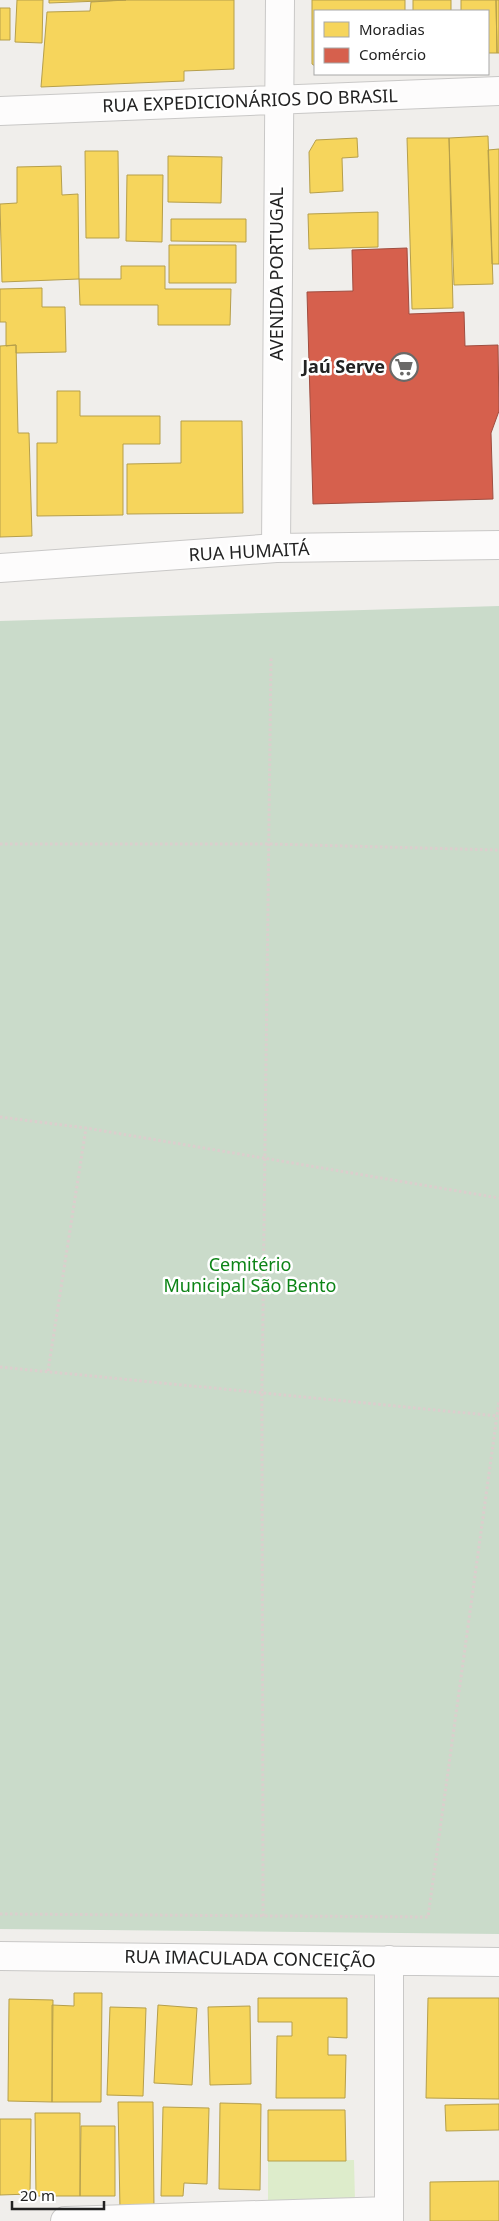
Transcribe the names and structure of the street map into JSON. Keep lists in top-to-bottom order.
{
  "streets": {
    "street": [
      "RUA EXPEDICIONÁRIOS DO BRASIL",
      "AVENIDA PORTUGAL",
      "RUA HUMAITÁ",
      "RUA IMACULADA CONCEIÇÃO"
    ]
  },
  "crossings": [
    ["RUA EXPEDICIONÁRIOS DO BRASIL", "AVENIDA PORTUGAL"],
    ["AVENIDA PORTUGAL", "RUA HUMAITÁ"]
  ],
  "parks": ["Cemitério Municipal São Bento"],
  "places": {
    "supermarket": ["Jaú Serve"]
  },
  "legend": ["Moradias", "Comércio"],
  "scale_bar": "20 m"
}
